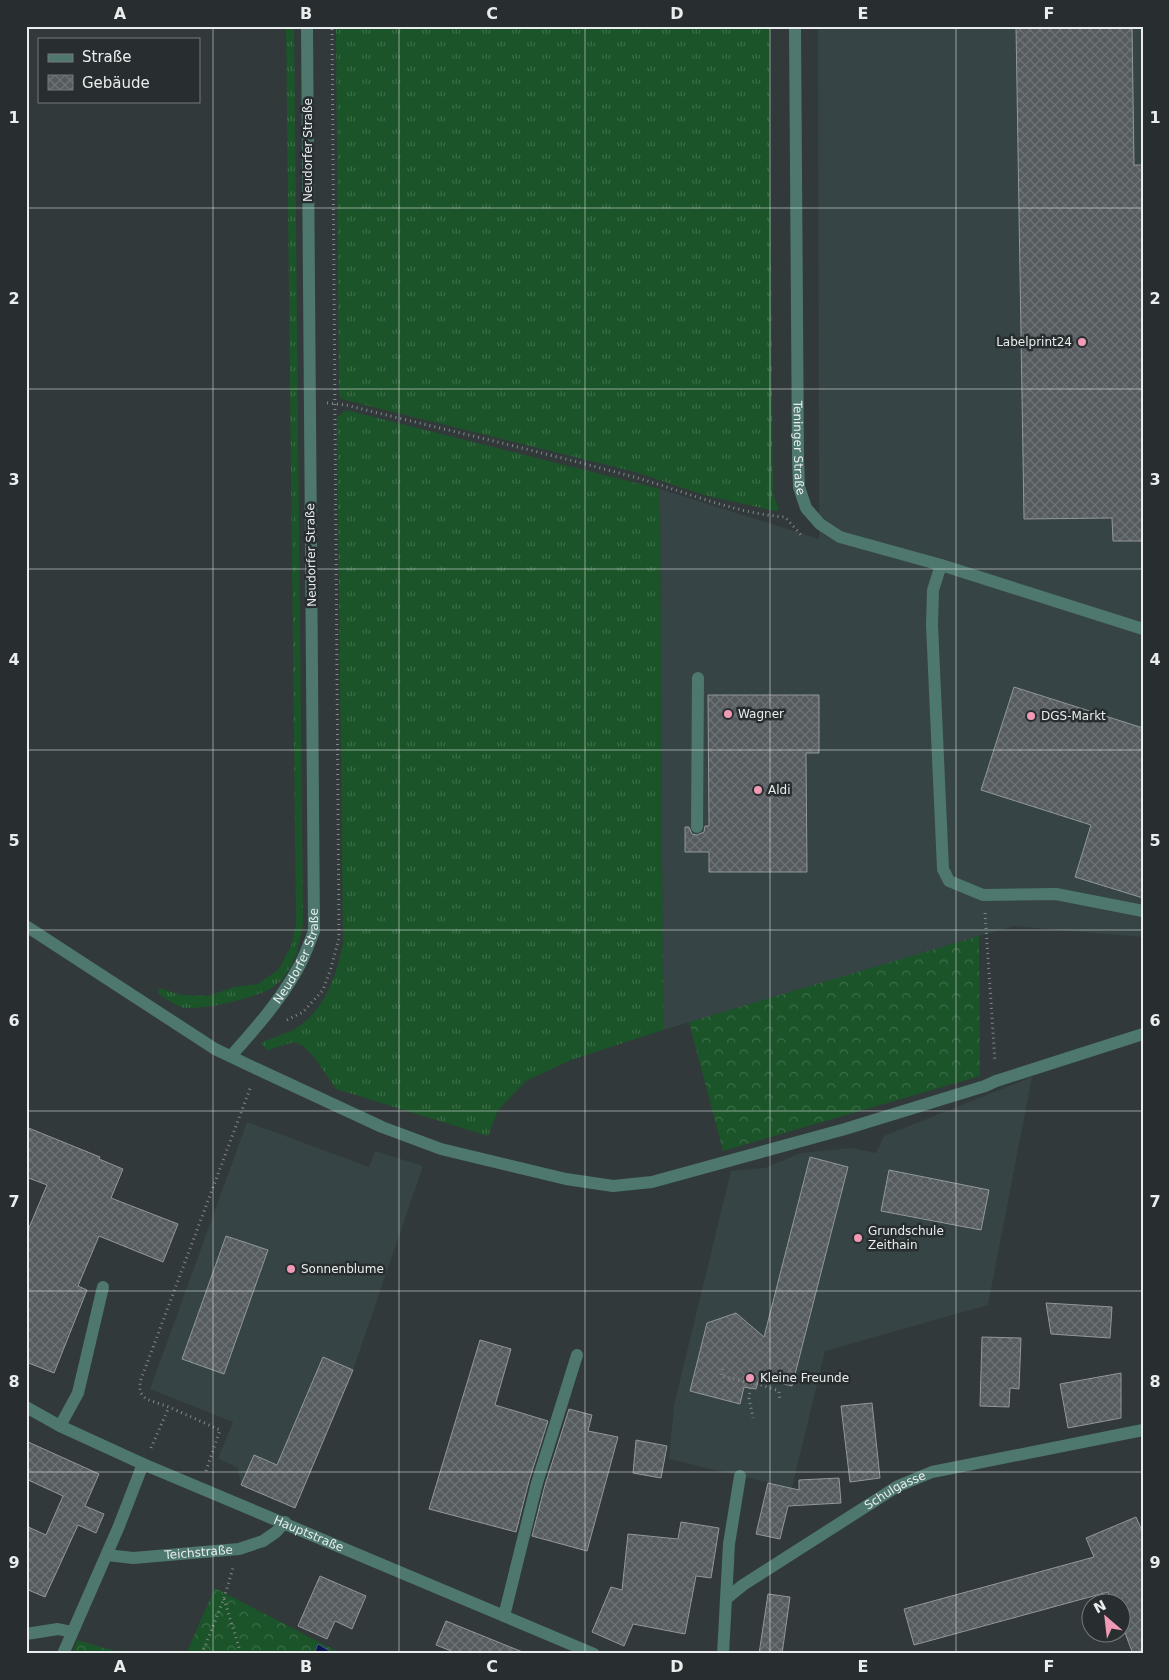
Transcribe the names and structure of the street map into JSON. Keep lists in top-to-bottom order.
{
  "streets": {
    "street": [
      "Neudorfer Straße",
      "Teninger Straße",
      "Schulgasse",
      "Hauptstraße",
      "Teichstraße"
    ]
  },
  "crossings": [
    ["Hauptstraße", "Teichstraße"]
  ],
  "places": [
    "Labelprint24",
    "Wagner",
    "DGS-Markt",
    "Aldi",
    "Grundschule Zeithain",
    "Sonnenblume",
    "Kleine Freunde"
  ],
  "legend": ["Straße", "Gebäude"],
  "north": "top left",
  "grid": {
    "columns": [
      "A",
      "B",
      "C",
      "D",
      "E",
      "F"
    ],
    "rows": [
      "1",
      "2",
      "3",
      "4",
      "5",
      "6",
      "7",
      "8",
      "9"
    ]
  }
}
